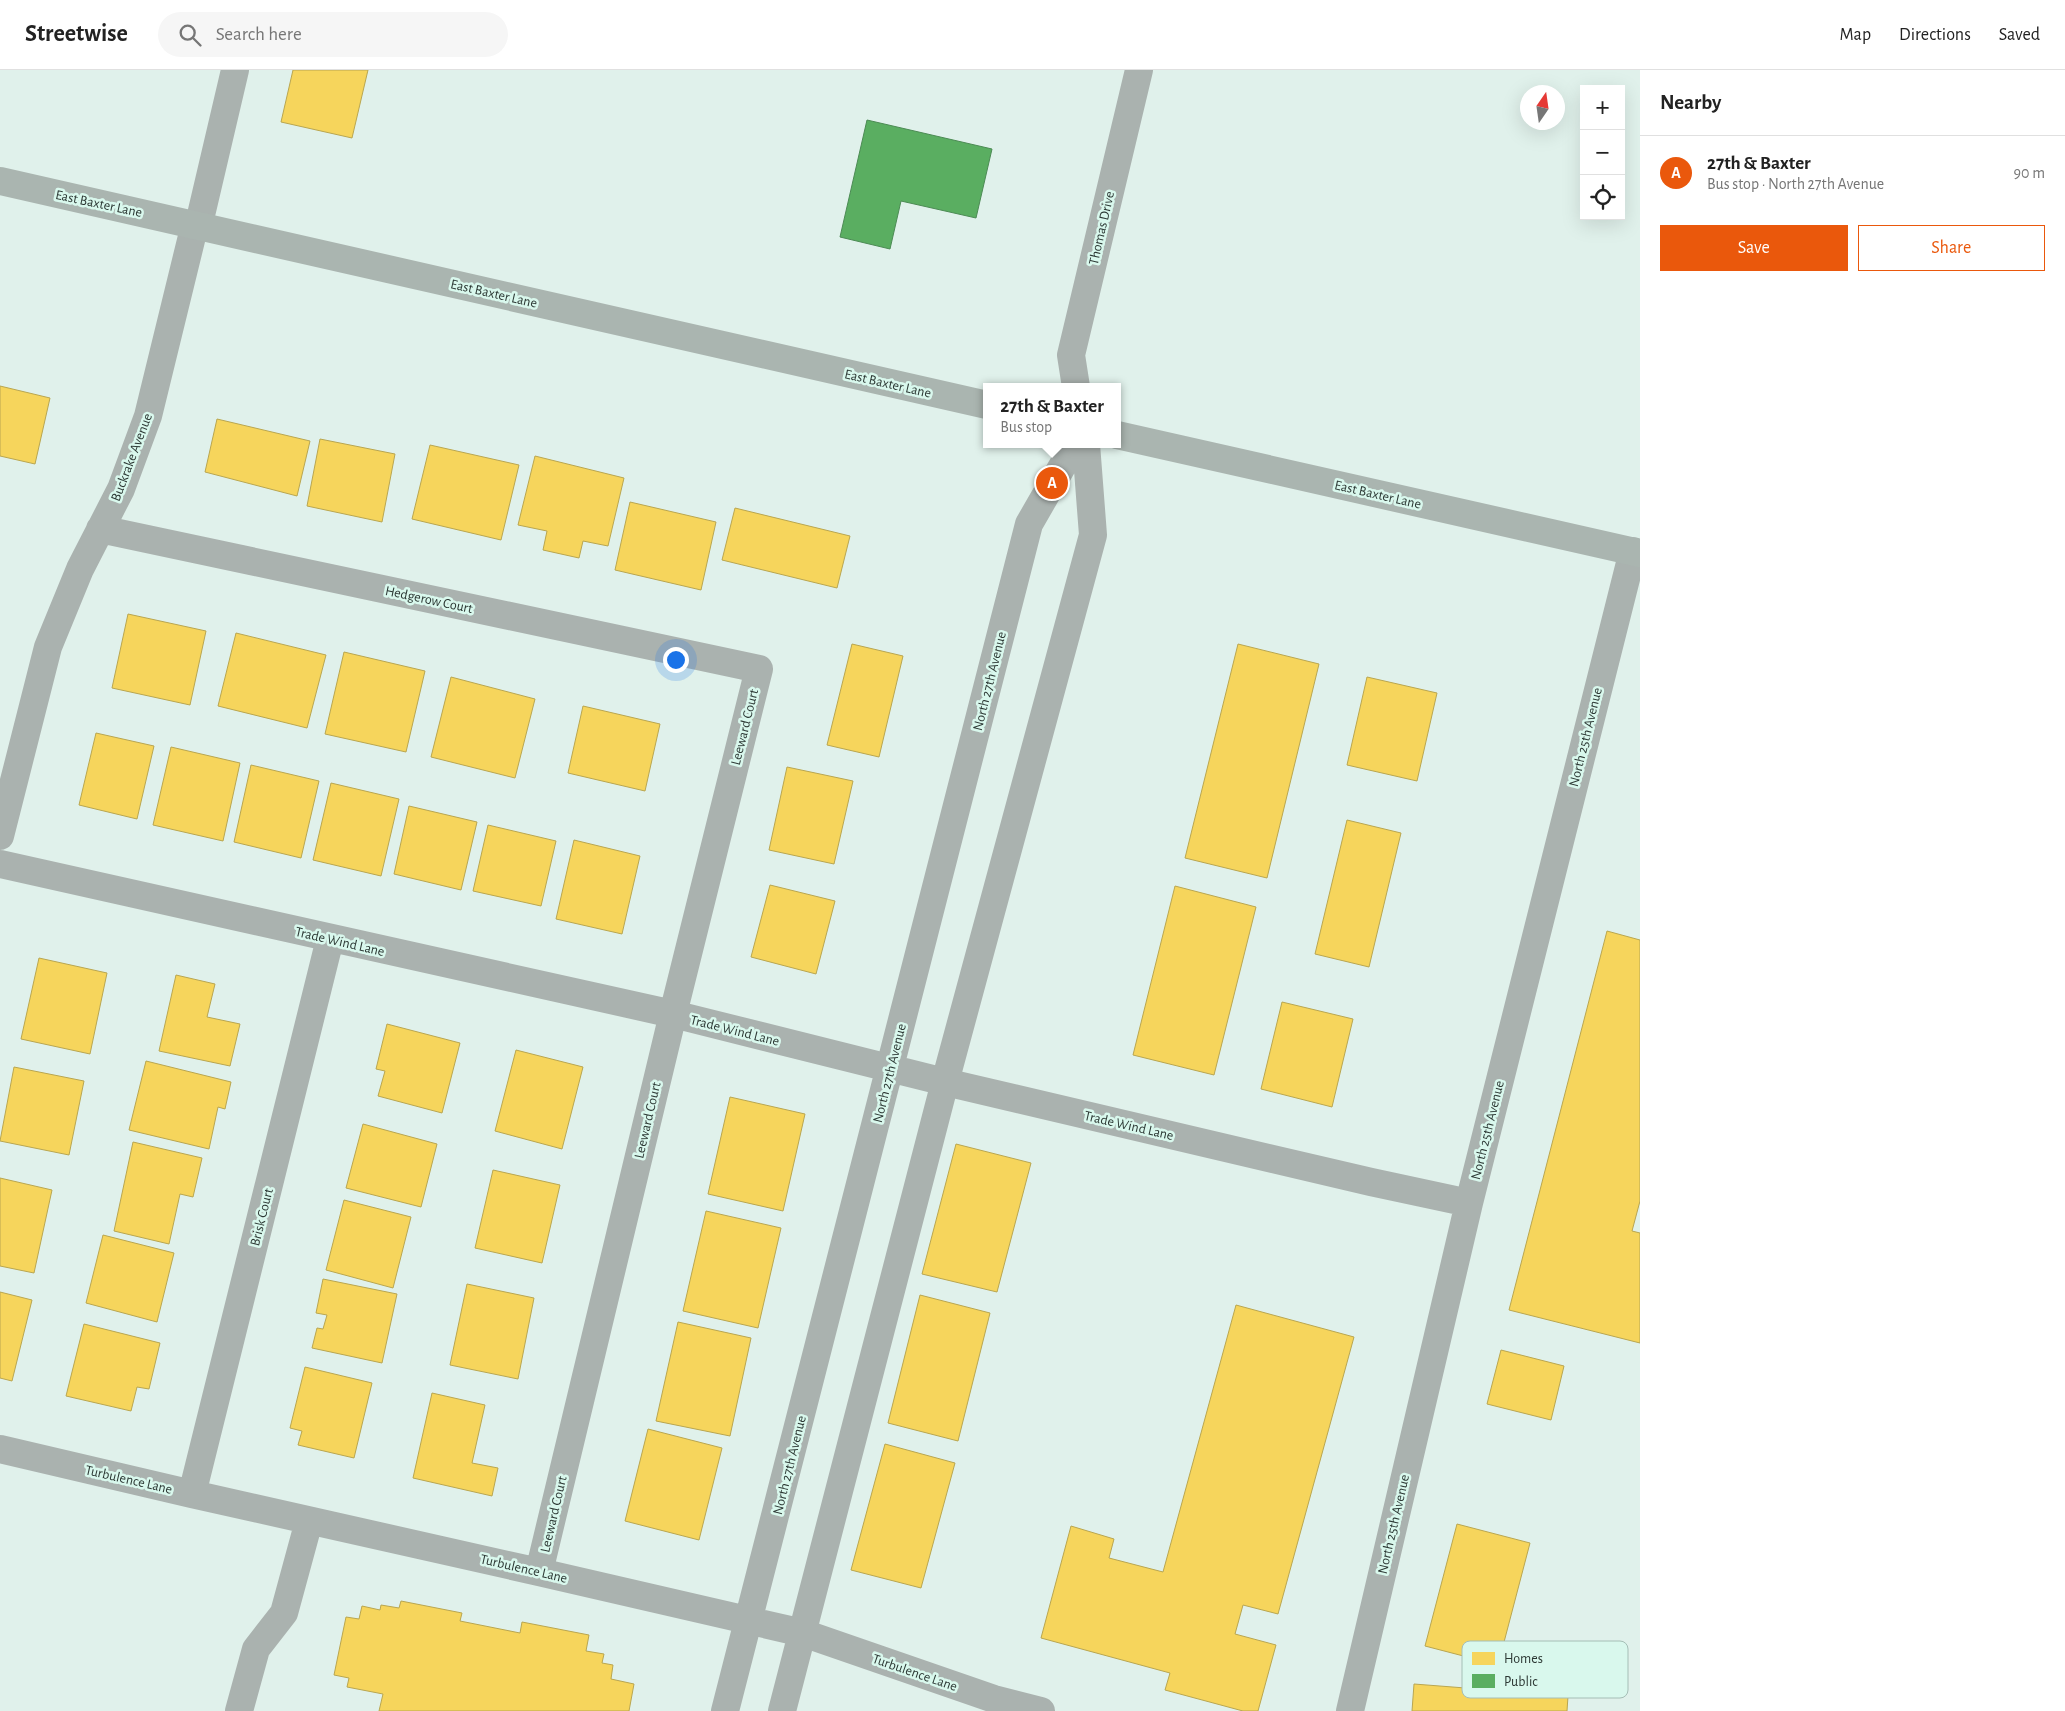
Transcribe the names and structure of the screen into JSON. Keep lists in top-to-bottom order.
{
  "streets": {
    "main road": ["East Baxter Lane"],
    "street": [
      "Thomas Drive",
      "Buckrake Avenue",
      "Hedgerow Court",
      "North 27th Avenue",
      "Leeward Court",
      "North 25th Avenue",
      "Trade Wind Lane",
      "Brisk Court",
      "Turbulence Lane"
    ]
  },
  "crossings": [
    ["East Baxter Lane", "Buckrake Avenue"],
    ["East Baxter Lane", "North 25th Avenue"],
    ["Buckrake Avenue", "Hedgerow Court"],
    ["Hedgerow Court", "Leeward Court"],
    ["North 27th Avenue", "Trade Wind Lane"],
    ["North 27th Avenue", "Turbulence Lane"],
    ["Leeward Court", "Trade Wind Lane"],
    ["Leeward Court", "Turbulence Lane"],
    ["North 25th Avenue", "Trade Wind Lane"],
    ["Trade Wind Lane", "Brisk Court"],
    ["Brisk Court", "Turbulence Lane"]
  ],
  "legend": ["Homes", "Public"],
  "north": "top",
  "page": {
    "header": "Streetwise",
    "search": "Search here",
    "nav": ["Map", "Directions", "Saved"],
    "heading": "Nearby",
    "map_buttons": ["+", "−"],
    "list": [
      {
        "mark": "A",
        "name": "27th & Baxter",
        "note": "Bus stop · North 27th Avenue",
        "value": "90 m"
      }
    ],
    "buttons": ["Save", "Share"],
    "popup": ["27th & Baxter", "Bus stop"],
    "pins": "A"
  }
}
